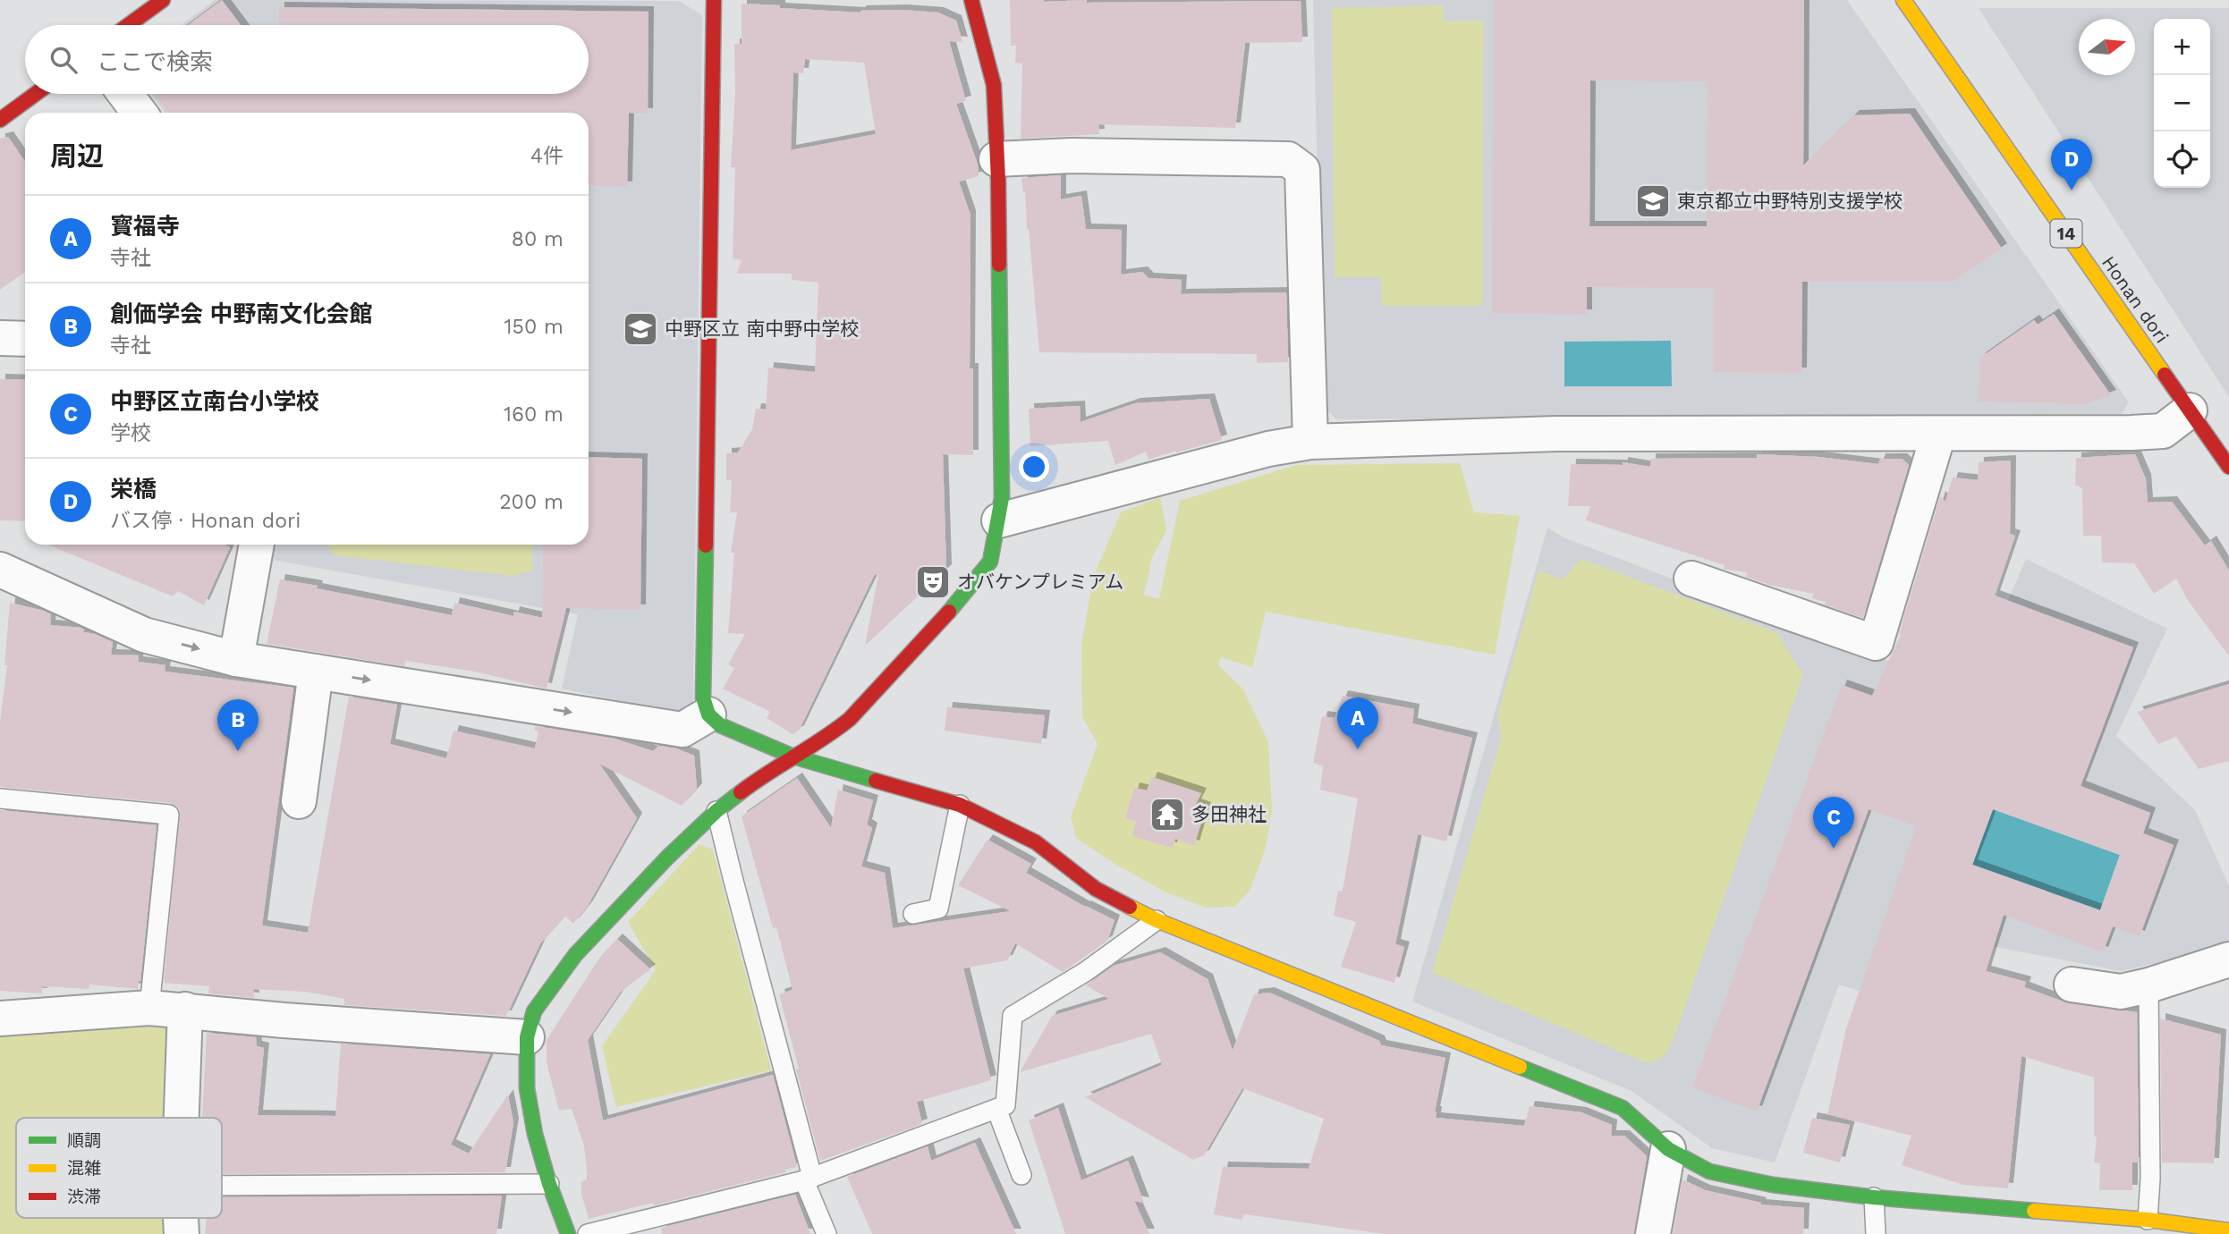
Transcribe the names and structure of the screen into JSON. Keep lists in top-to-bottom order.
{
  "streets": {
    "street": ["14", "Honan dori"]
  },
  "places": {
    "school or university": ["東京都立中野特別支援学校", "中野区立 南中野中学校"],
    "theatre": ["オバケンプレミアム"],
    "temple": ["多田神社"]
  },
  "legend": ["順調", "混雑", "渋滞"],
  "north": "right",
  "page": {
    "map_buttons": ["+", "−"],
    "search": "ここで検索",
    "heading": ["周辺", "4件"],
    "pins": [
      "D",
      "A",
      "B",
      "C"
    ],
    "list": [
      {
        "mark": "A",
        "name": "寳福寺",
        "note": "寺社",
        "value": "80 m"
      },
      {
        "mark": "B",
        "name": "創価学会 中野南文化会館",
        "note": "寺社",
        "value": "150 m"
      },
      {
        "mark": "C",
        "name": "中野区立南台小学校",
        "note": "学校",
        "value": "160 m"
      },
      {
        "mark": "D",
        "name": "栄橋",
        "note": "バス停 · Honan dori",
        "value": "200 m"
      }
    ]
  }
}
